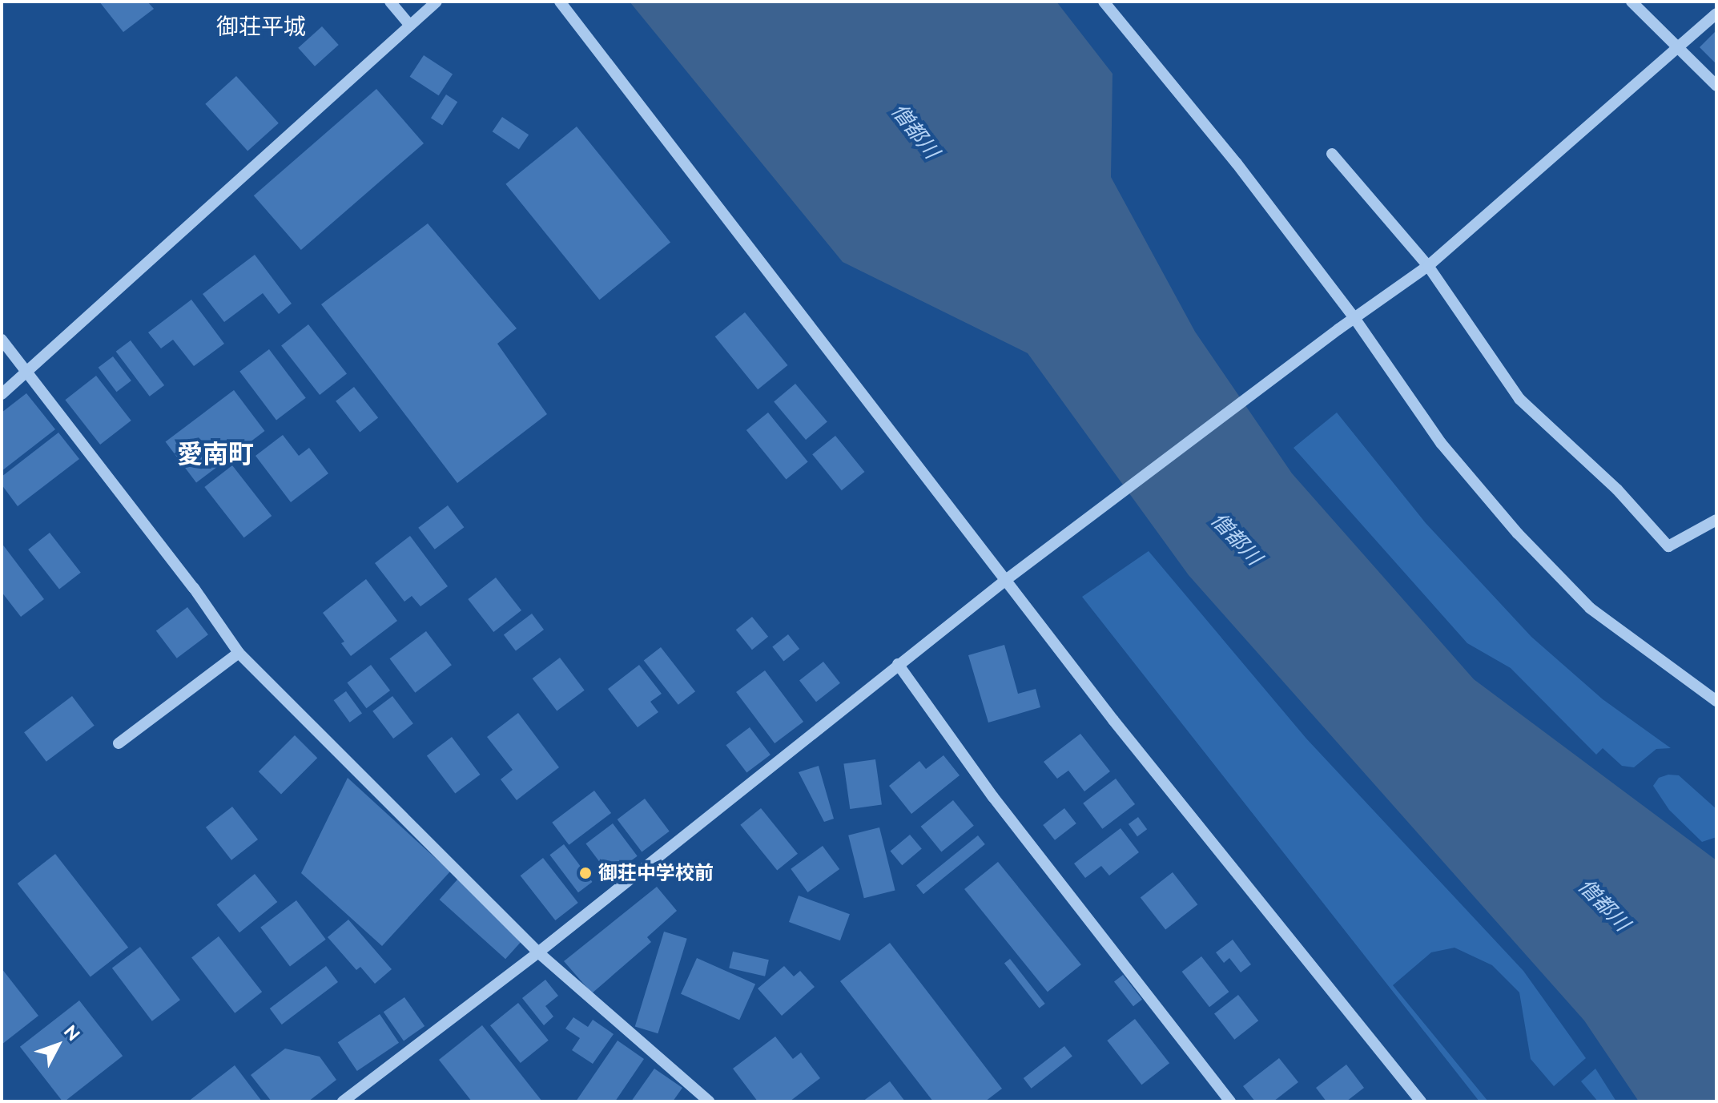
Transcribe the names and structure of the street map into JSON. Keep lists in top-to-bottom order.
{
  "districts": ["御荘平城", "愛南町"],
  "water": ["僧都川"],
  "places": ["御荘中学校前"],
  "north": "top right"
}
